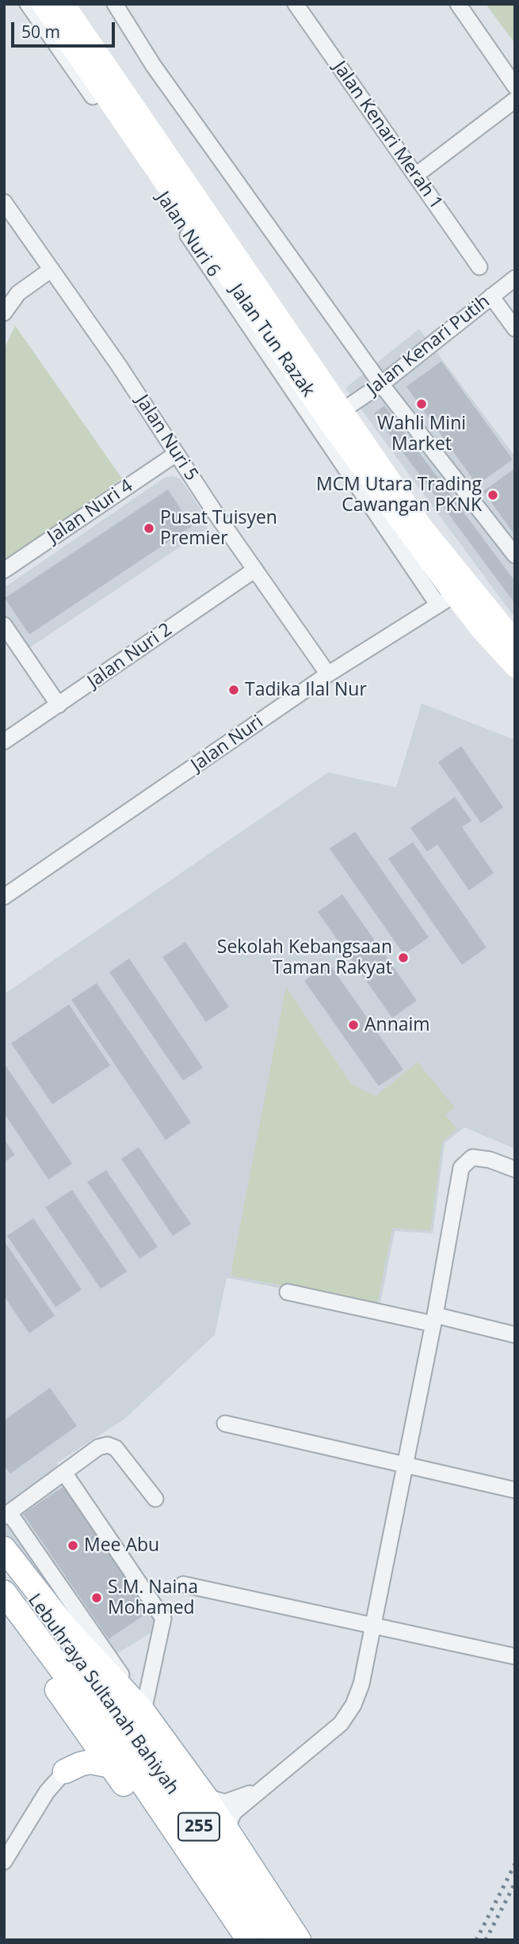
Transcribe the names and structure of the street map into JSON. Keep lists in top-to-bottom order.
{
  "streets": {
    "main road": ["Jalan Tun Razak", "Lebuhraya Sultanah Bahiyah", "255"],
    "street": [
      "Jalan Kenari Merah 1",
      "Jalan Nuri 6",
      "Jalan Kenari Putih",
      "Jalan Nuri 5",
      "Jalan Nuri 4",
      "Jalan Nuri 2",
      "Jalan Nuri"
    ]
  },
  "crossings": [
    ["Jalan Nuri 6", "Jalan Tun Razak"],
    ["Jalan Nuri 6", "Jalan Nuri"],
    ["Jalan Tun Razak", "Jalan Kenari Putih"],
    ["Jalan Tun Razak", "Jalan Nuri"],
    ["Jalan Nuri 5", "Jalan Nuri 4"],
    ["Jalan Nuri 5", "Jalan Nuri 2"],
    ["Jalan Nuri 5", "Jalan Nuri"]
  ],
  "places": [
    "Wahli Mini Market",
    "MCM Utara Trading Cawangan PKNK",
    "Pusat Tuisyen Premier",
    "Tadika Ilal Nur",
    "Sekolah Kebangsaan Taman Rakyat",
    "Annaim",
    "Mee Abu",
    "S.M. Naina Mohamed"
  ],
  "scale_bar": "50 m"
}
